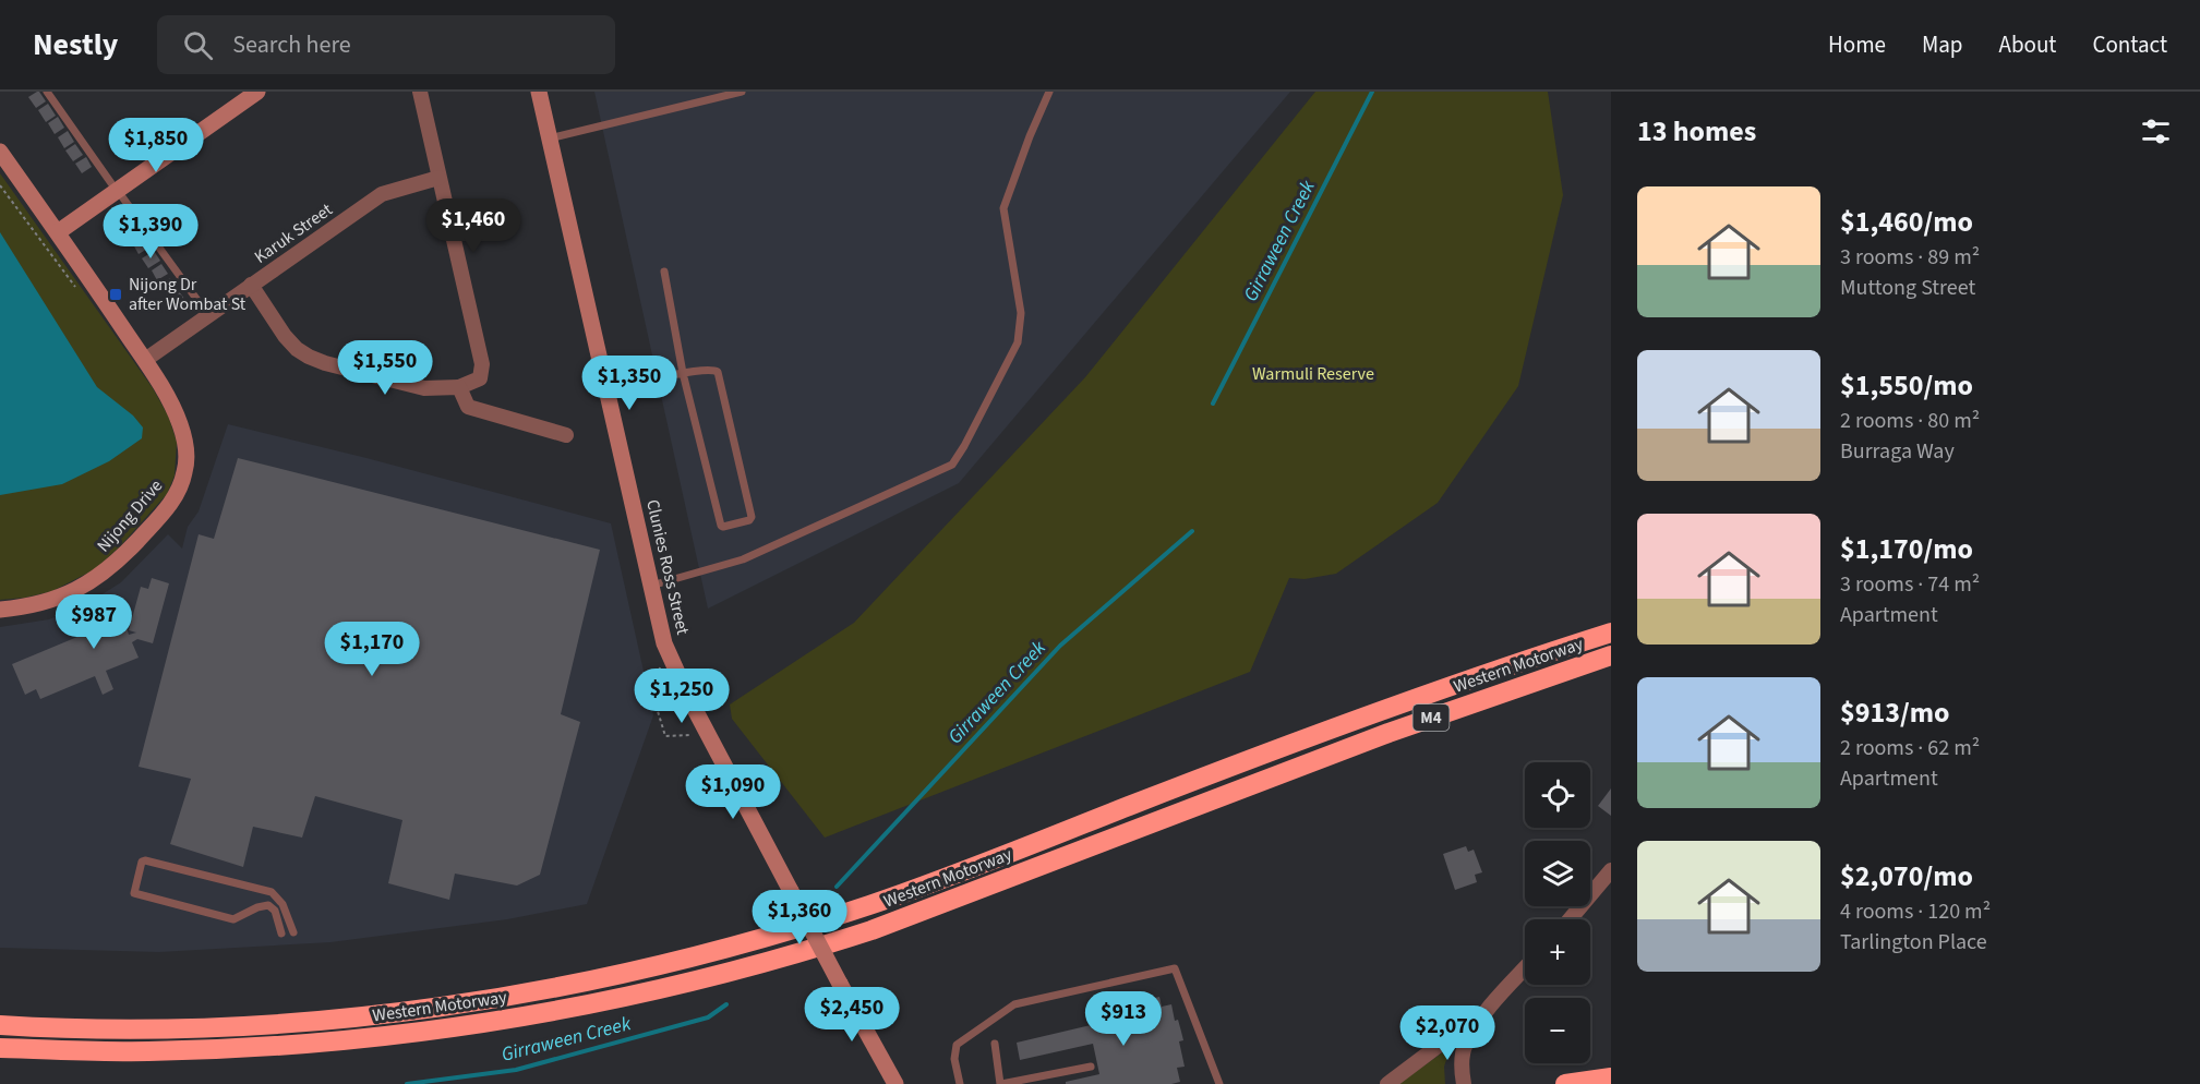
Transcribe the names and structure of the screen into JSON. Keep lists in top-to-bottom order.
{
  "streets": {
    "highway": ["Western Motorway", "M4"],
    "street": ["Karuk Street", "Nijong Drive", "Clunies Ross Street"]
  },
  "crossings": [
    ["Karuk Street", "Nijong Drive"]
  ],
  "water": ["Girraween Creek"],
  "parks": ["Warmuli Reserve"],
  "places": {
    "transit": ["Nijong Dr after Wombat St"]
  },
  "page": {
    "header": "Nestly",
    "search": "Search here",
    "nav": [
      "Home",
      "Map",
      "About",
      "Contact"
    ],
    "heading": "13 homes",
    "price": [
      "$1,850",
      "$1,460",
      "$1,390",
      "$1,550",
      "$1,350",
      "$987",
      "$1,170",
      "$1,250",
      "$1,090",
      "$1,360",
      "$2,450",
      "$913",
      "$2,070"
    ],
    "list": [
      {
        "name": "$1,460/mo",
        "note": "3 rooms · 89 m² · Muttong Street"
      },
      {
        "name": "$1,550/mo",
        "note": "2 rooms · 80 m² · Burraga Way"
      },
      {
        "name": "$1,170/mo",
        "note": "3 rooms · 74 m² · Apartment"
      },
      {
        "name": "$913/mo",
        "note": "2 rooms · 62 m² · Apartment"
      },
      {
        "name": "$2,070/mo",
        "note": "4 rooms · 120 m² · Tarlington Place"
      }
    ],
    "map_buttons": ["+", "−"]
  }
}
